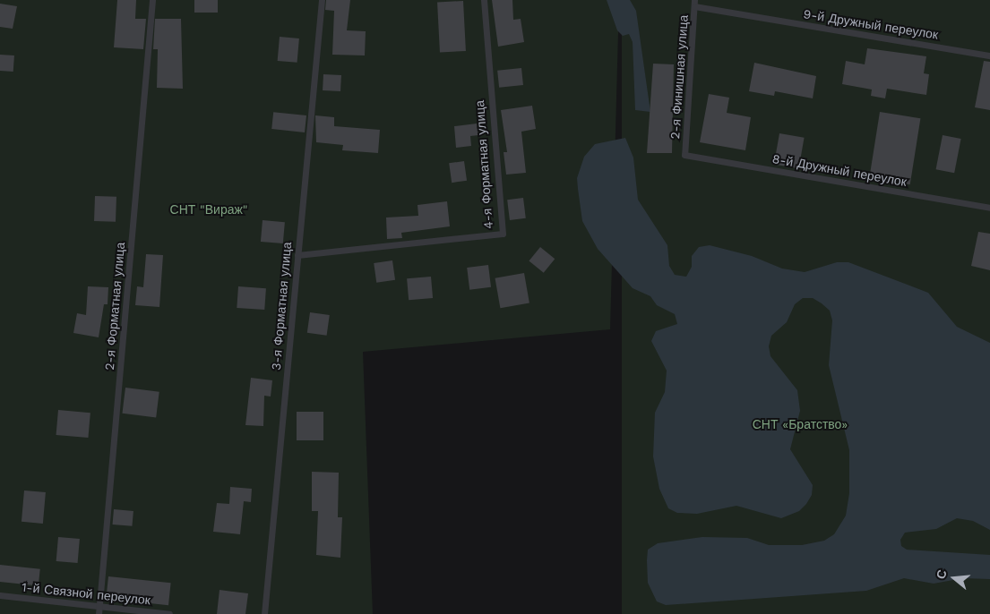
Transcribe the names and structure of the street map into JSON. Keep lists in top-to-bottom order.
{
  "streets": {
    "lane": [
      "9-й Дружный переулок",
      "2-я Финишная улица",
      "4-я Форматная улица",
      "8-й Дружный переулок",
      "2-я Форматная улица",
      "3-я Форматная улица",
      "1-й Связной переулок"
    ]
  },
  "crossings": [
    ["9-й Дружный переулок", "2-я Финишная улица"],
    ["2-я Финишная улица", "8-й Дружный переулок"],
    ["4-я Форматная улица", "3-я Форматная улица"],
    ["2-я Форматная улица", "1-й Связной переулок"]
  ],
  "parks": ["СНТ \"Вираж\"", "СНТ «Братство»"],
  "north": "left"
}
